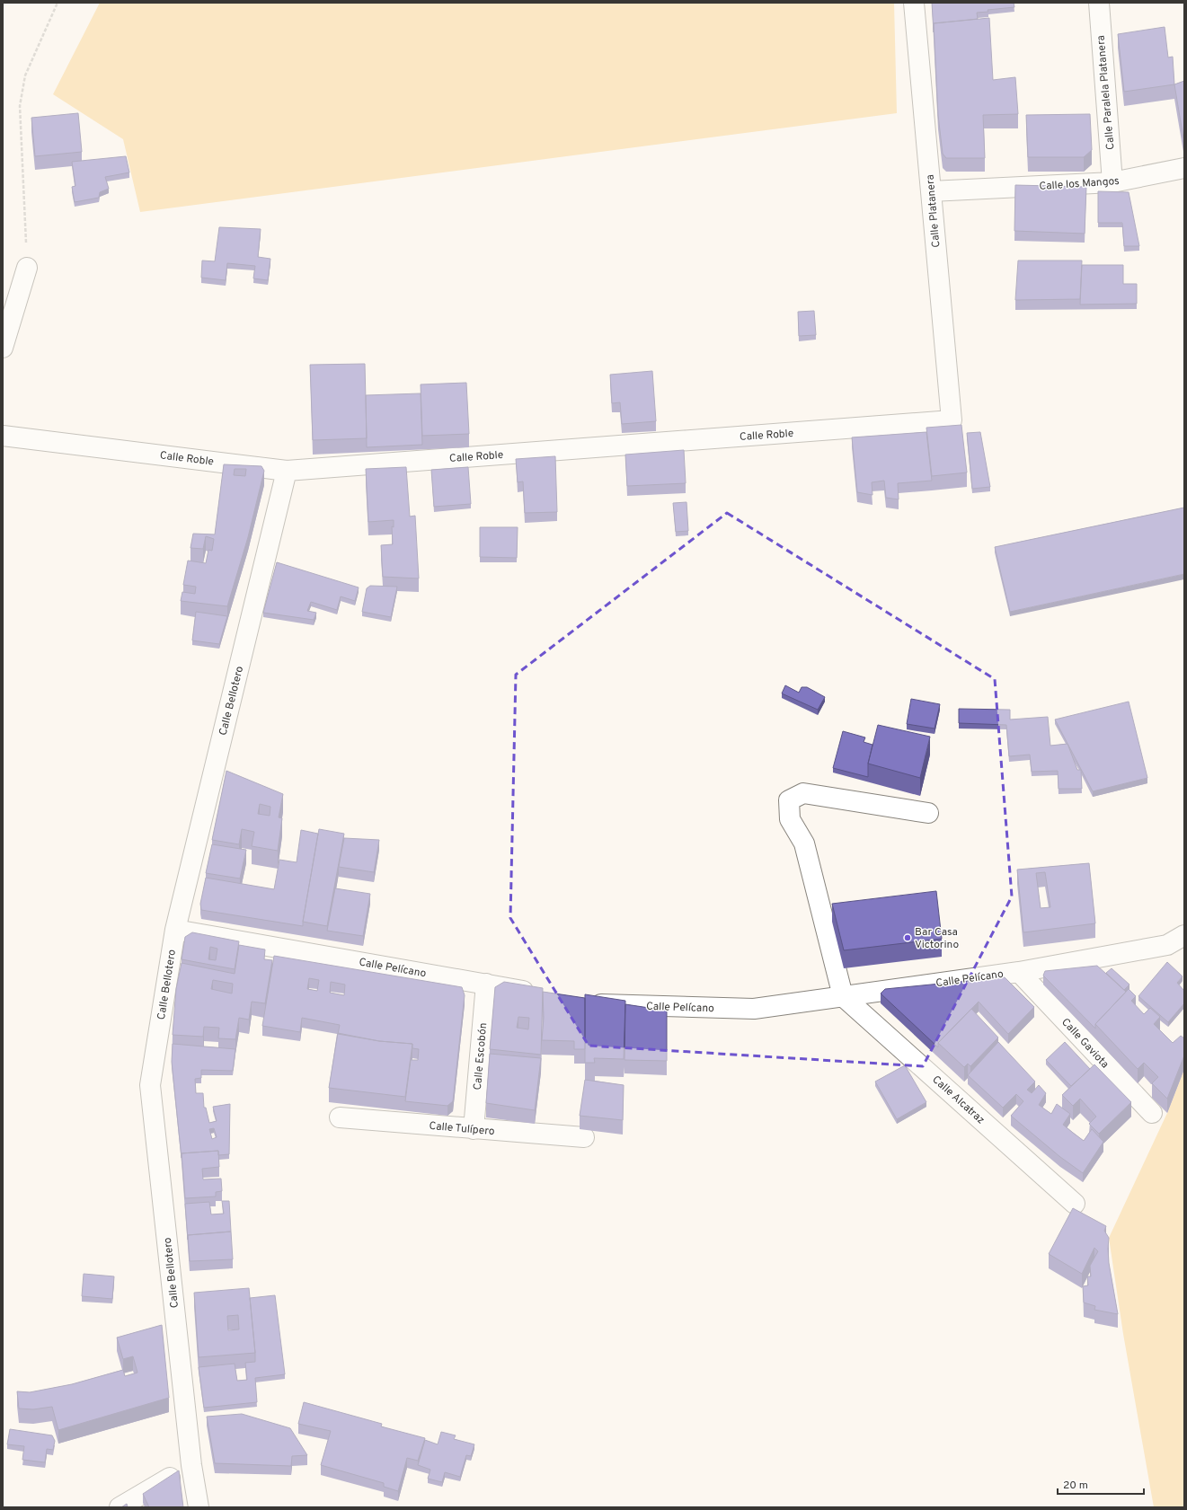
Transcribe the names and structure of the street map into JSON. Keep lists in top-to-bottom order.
{
  "streets": {
    "street": [
      "Calle Paralela Platanera",
      "Calle los Mangos",
      "Calle Platanera",
      "Calle Roble",
      "Calle Bellotero",
      "Calle Pelícano",
      "Calle Gaviota",
      "Calle Escobón",
      "Calle Alcatraz",
      "Calle Tulípero"
    ]
  },
  "crossings": [
    ["Calle Paralela Platanera", "Calle los Mangos"],
    ["Calle los Mangos", "Calle Platanera"],
    ["Calle Platanera", "Calle Roble"],
    ["Calle Roble", "Calle Bellotero"],
    ["Calle Bellotero", "Calle Pelícano"],
    ["Calle Pelícano", "Calle Gaviota"],
    ["Calle Pelícano", "Calle Escobón"],
    ["Calle Pelícano", "Calle Alcatraz"],
    ["Calle Escobón", "Calle Tulípero"]
  ],
  "places": ["Bar Casa Victorino"],
  "scale_bar": "20 m"
}
